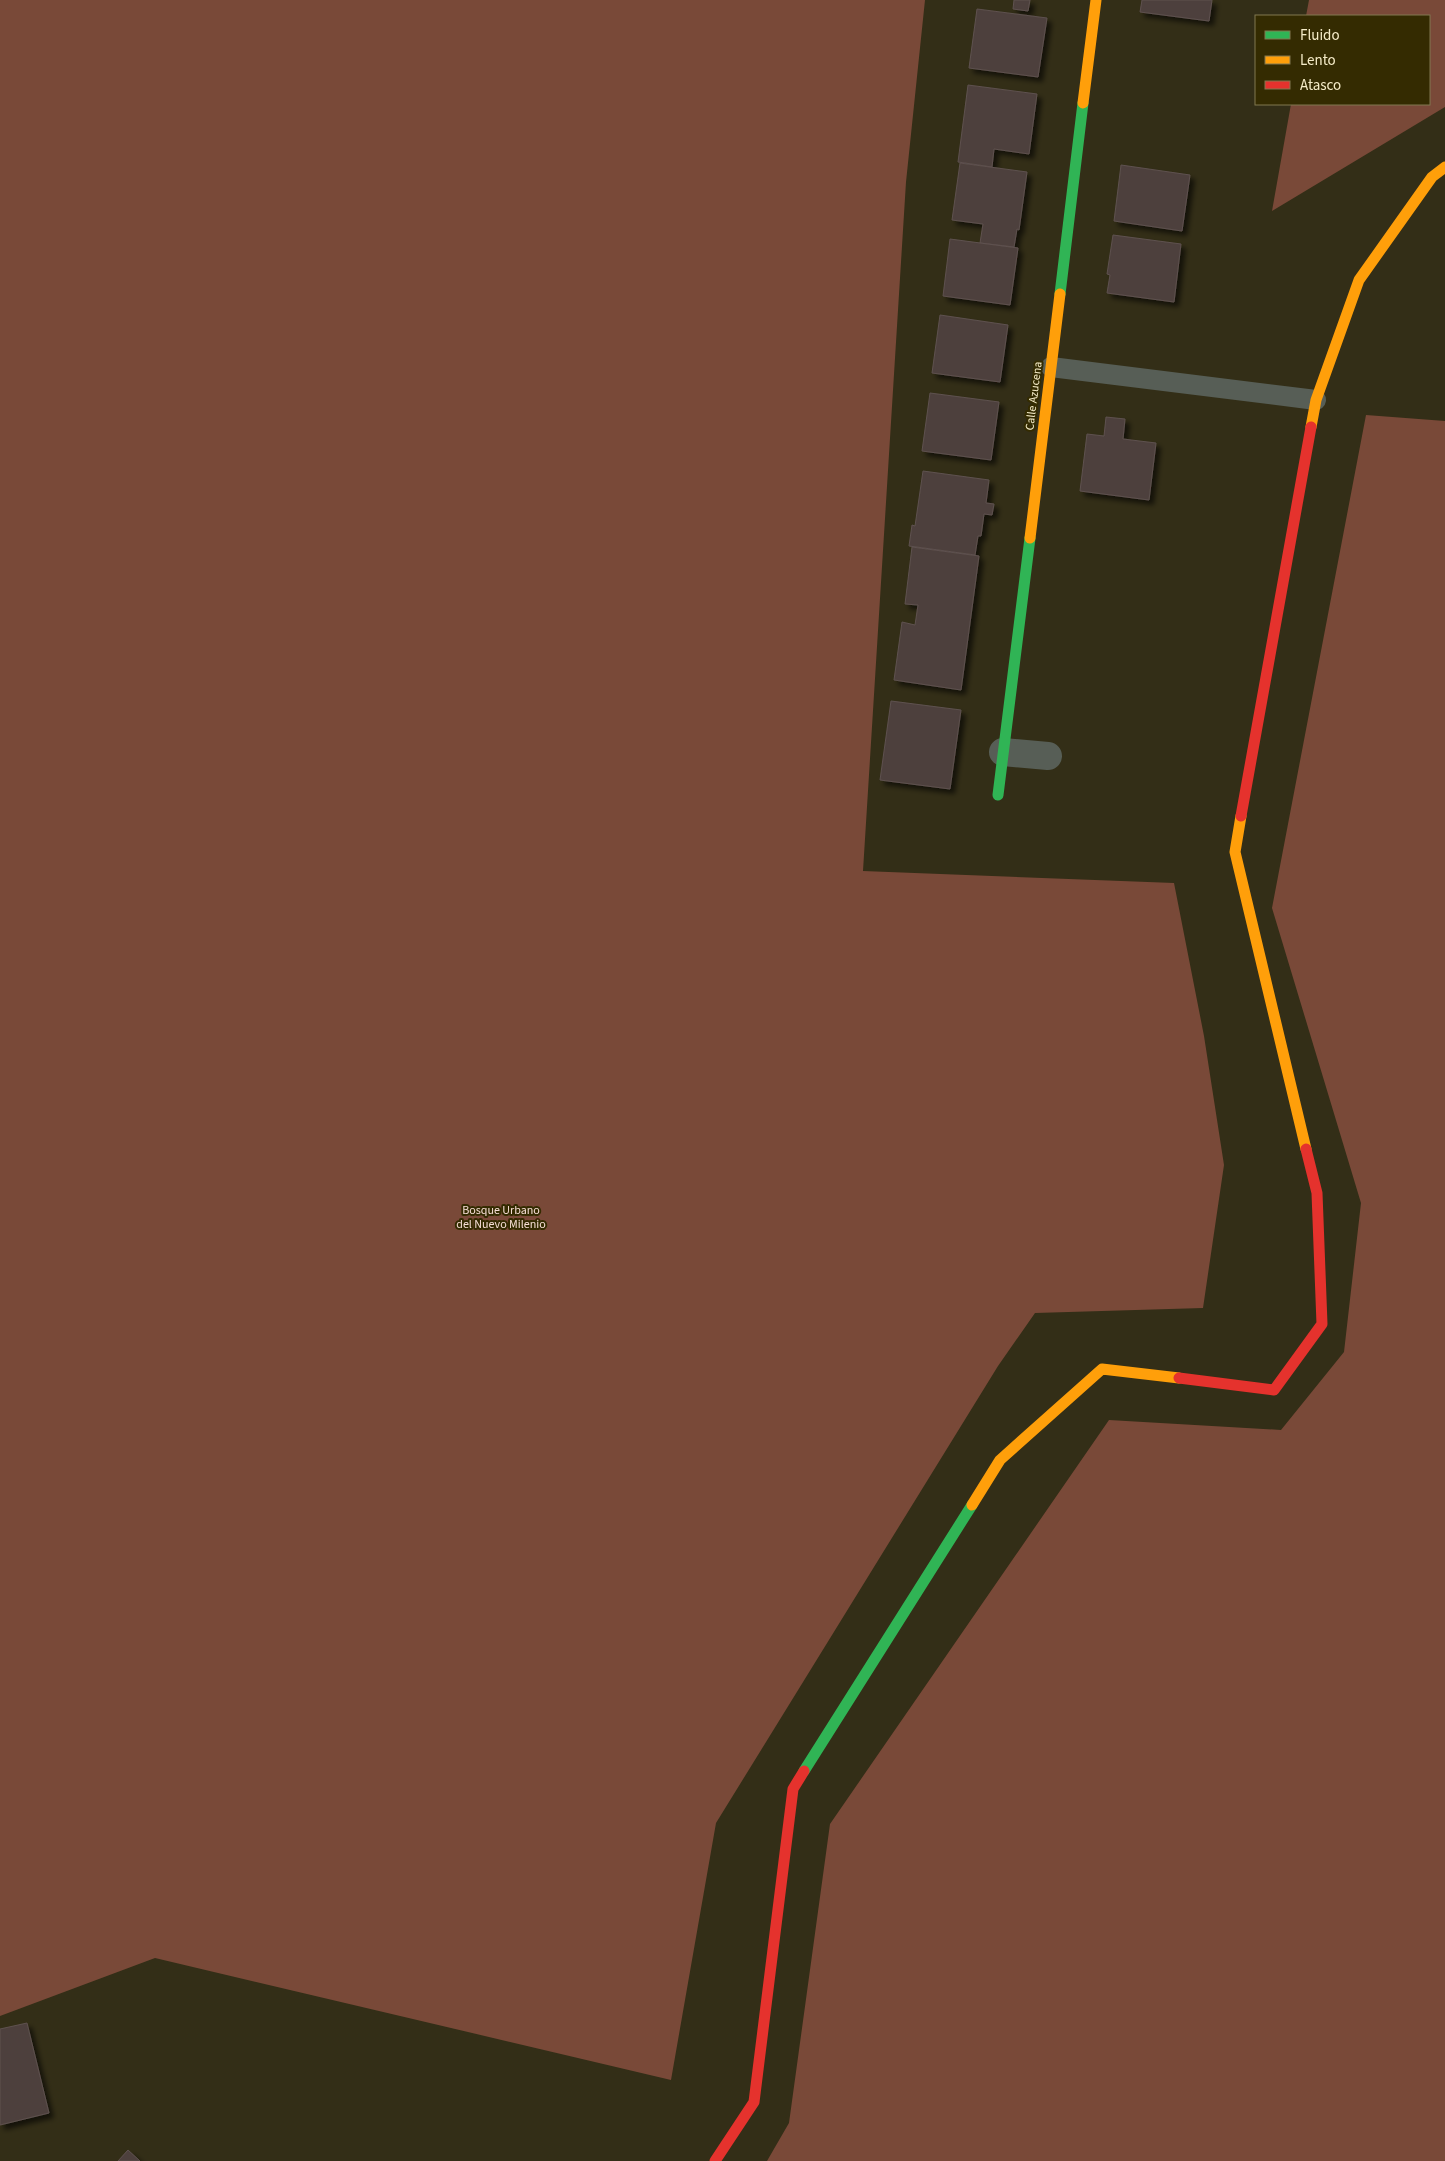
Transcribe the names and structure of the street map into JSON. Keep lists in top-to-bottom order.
{
  "streets": {
    "street": ["Calle Azucena"]
  },
  "parks": ["Bosque Urbano del Nuevo Milenio"],
  "legend": ["Fluido", "Lento", "Atasco"]
}
